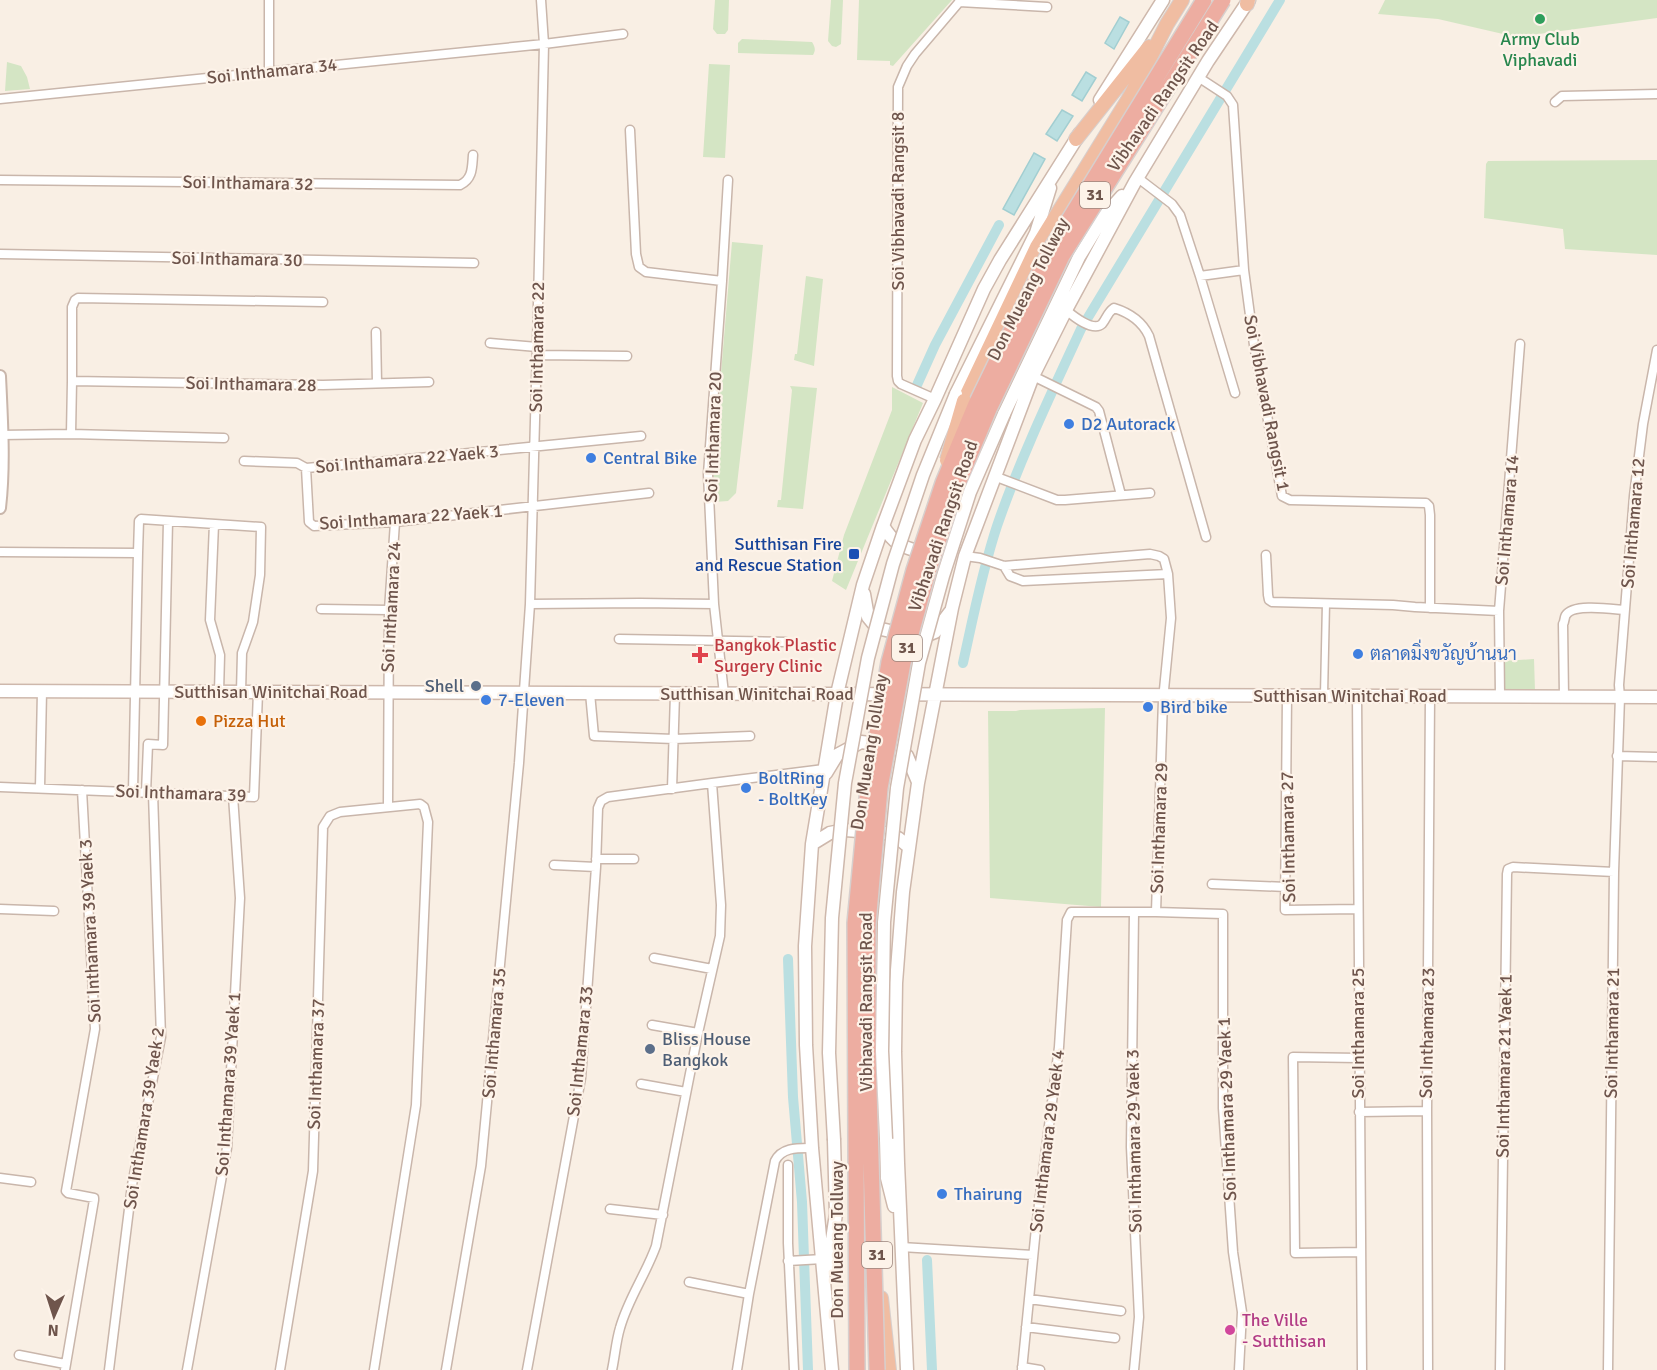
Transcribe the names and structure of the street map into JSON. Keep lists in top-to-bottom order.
{
  "streets": {
    "highway": ["Vibhavadi Rangsit Road", "31", "Don Mueang Tollway"],
    "main road": ["Sutthisan Winitchai Road"],
    "street": [
      "Soi Inthamara 34",
      "Soi Inthamara 32",
      "Soi Vibhavadi Rangsit 8",
      "Soi Inthamara 30",
      "Soi Inthamara 22",
      "Soi Inthamara 28",
      "Soi Vibhavadi Rangsit 1",
      "Soi Inthamara 20",
      "Soi Inthamara 22 Yaek 3",
      "Soi Inthamara 22 Yaek 1",
      "Soi Inthamara 14",
      "Soi Inthamara 12",
      "Soi Inthamara 24",
      "Soi Inthamara 39",
      "Soi Inthamara 29",
      "Soi Inthamara 27",
      "Soi Inthamara 39 Yaek 3",
      "Soi Inthamara 35",
      "Soi Inthamara 25",
      "Soi Inthamara 23",
      "Soi Inthamara 21",
      "Soi Inthamara 33",
      "Soi Inthamara 37",
      "Soi Inthamara 21 Yaek 1",
      "Soi Inthamara 39 Yaek 1",
      "Soi Inthamara 29 Yaek 1",
      "Soi Inthamara 39 Yaek 2",
      "Soi Inthamara 29 Yaek 4",
      "Soi Inthamara 29 Yaek 3"
    ]
  },
  "crossings": [
    ["Soi Inthamara 34", "Soi Inthamara 22"],
    ["Vibhavadi Rangsit Road", "31"],
    ["Vibhavadi Rangsit Road", "Don Mueang Tollway"],
    ["Vibhavadi Rangsit Road", "Soi Vibhavadi Rangsit 1"],
    ["Vibhavadi Rangsit Road", "Sutthisan Winitchai Road"],
    ["31", "Soi Vibhavadi Rangsit 8"],
    ["31", "Sutthisan Winitchai Road"],
    ["31", "Soi Inthamara 33"],
    ["Soi Inthamara 22", "Soi Inthamara 22 Yaek 3"],
    ["Soi Inthamara 22", "Soi Inthamara 22 Yaek 1"],
    ["Soi Inthamara 22", "Sutthisan Winitchai Road"],
    ["Soi Inthamara 22", "Soi Inthamara 35"],
    ["Soi Inthamara 20", "Sutthisan Winitchai Road"],
    ["Soi Inthamara 22 Yaek 3", "Soi Inthamara 22 Yaek 1"],
    ["Soi Inthamara 22 Yaek 1", "Soi Inthamara 24"],
    ["Soi Inthamara 14", "Sutthisan Winitchai Road"],
    ["Soi Inthamara 12", "Sutthisan Winitchai Road"],
    ["Soi Inthamara 12", "Soi Inthamara 21"],
    ["Soi Inthamara 24", "Sutthisan Winitchai Road"],
    ["Sutthisan Winitchai Road", "Soi Inthamara 39"],
    ["Sutthisan Winitchai Road", "Soi Inthamara 29"],
    ["Sutthisan Winitchai Road", "Soi Inthamara 27"],
    ["Sutthisan Winitchai Road", "Soi Inthamara 35"],
    ["Sutthisan Winitchai Road", "Soi Inthamara 25"],
    ["Sutthisan Winitchai Road", "Soi Inthamara 23"],
    ["Sutthisan Winitchai Road", "Soi Inthamara 21"],
    ["Sutthisan Winitchai Road", "Soi Inthamara 39 Yaek 2"],
    ["Soi Inthamara 39", "Soi Inthamara 39 Yaek 3"],
    ["Soi Inthamara 39", "Soi Inthamara 39 Yaek 1"],
    ["Soi Inthamara 39", "Soi Inthamara 39 Yaek 2"],
    ["Soi Inthamara 29", "Soi Inthamara 29 Yaek 1"],
    ["Soi Inthamara 29", "Soi Inthamara 29 Yaek 4"],
    ["Soi Inthamara 29", "Soi Inthamara 29 Yaek 3"],
    ["Soi Inthamara 27", "Soi Inthamara 25"],
    ["Soi Inthamara 21", "Soi Inthamara 21 Yaek 1"]
  ],
  "places": {
    "other": [
      "Army Club Viphavadi",
      "D2 Autorack",
      "Central Bike",
      "ตลาดมิ่งขวัญบ้านนา",
      "Shell",
      "7-Eleven",
      "Bird bike",
      "Pizza Hut",
      "BoltRing - BoltKey",
      "Bliss House Bangkok",
      "Thairung",
      "The Ville - Sutthisan"
    ],
    "transit": ["Sutthisan Fire and Rescue Station"],
    "health": ["Bangkok Plastic Surgery Clinic"]
  },
  "north": "bottom"
}
